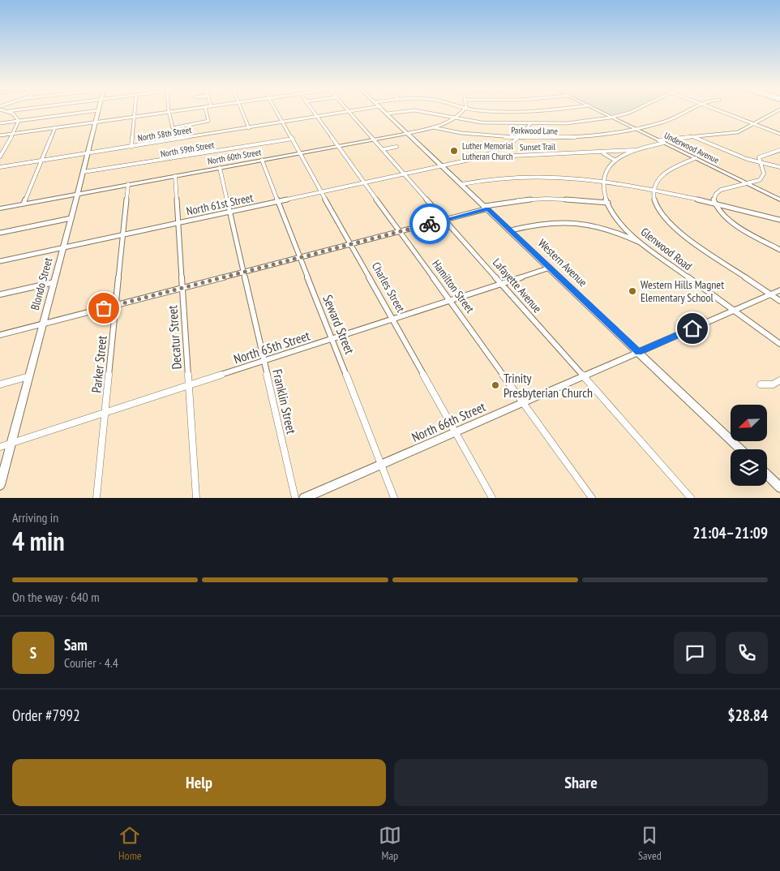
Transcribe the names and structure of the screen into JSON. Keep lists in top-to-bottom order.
{
  "streets": {
    "street": [
      "Parkwood Lane",
      "North 58th Street",
      "Sunset Trail",
      "Underwood Avenue",
      "North 59th Street",
      "North 60th Street",
      "North 61st Street",
      "Glenwood Road",
      "Western Avenue",
      "Blondo Street",
      "Lafayette Avenue",
      "Hamilton Street",
      "Charles Street",
      "Seward Street",
      "Decatur Street",
      "North 65th Street",
      "Parker Street",
      "Franklin Street",
      "North 66th Street"
    ]
  },
  "crossings": [
    ["Parkwood Lane", "Underwood Avenue"],
    ["Parkwood Lane", "North 60th Street"],
    ["North 58th Street", "Blondo Street"],
    ["North 58th Street", "Lafayette Avenue"],
    ["North 58th Street", "Hamilton Street"],
    ["North 58th Street", "Charles Street"],
    ["Sunset Trail", "North 61st Street"],
    ["Sunset Trail", "Western Avenue"],
    ["North 59th Street", "Blondo Street"],
    ["North 59th Street", "Charles Street"],
    ["North 60th Street", "Western Avenue"],
    ["North 60th Street", "Blondo Street"],
    ["North 60th Street", "Lafayette Avenue"],
    ["North 60th Street", "Hamilton Street"],
    ["North 60th Street", "Charles Street"],
    ["North 60th Street", "Seward Street"],
    ["North 60th Street", "Decatur Street"],
    ["North 60th Street", "Parker Street"],
    ["North 60th Street", "Franklin Street"],
    ["North 61st Street", "Western Avenue"],
    ["North 61st Street", "Blondo Street"],
    ["North 61st Street", "Lafayette Avenue"],
    ["North 61st Street", "Hamilton Street"],
    ["North 61st Street", "Charles Street"],
    ["North 61st Street", "Seward Street"],
    ["North 61st Street", "Decatur Street"],
    ["North 61st Street", "Parker Street"],
    ["North 61st Street", "Franklin Street"],
    ["Glenwood Road", "North 66th Street"],
    ["Western Avenue", "North 65th Street"],
    ["Western Avenue", "North 66th Street"],
    ["Blondo Street", "North 65th Street"],
    ["Lafayette Avenue", "North 65th Street"],
    ["Lafayette Avenue", "North 66th Street"],
    ["Hamilton Street", "North 65th Street"],
    ["Hamilton Street", "North 66th Street"],
    ["Charles Street", "North 65th Street"],
    ["Charles Street", "North 66th Street"],
    ["Seward Street", "North 65th Street"],
    ["Seward Street", "North 66th Street"],
    ["Decatur Street", "North 65th Street"],
    ["North 65th Street", "Parker Street"],
    ["North 65th Street", "Franklin Street"]
  ],
  "places": ["Luther Memorial Lutheran Church", "Western Hills Magnet Elementary School", "Trinity Presbyterian Church"],
  "north": "bottom left",
  "page": {
    "heading": ["4 min", "Arriving in", "21:04–21:09"],
    "panel": [
      "Sam",
      "Courier · 4.4",
      "Order #7992",
      "$28.84"
    ],
    "bar": "On the way · 640 m",
    "round": "S",
    "buttons": ["Help", "Share"],
    "tabs": ["Home", "Map", "Saved"]
  }
}
